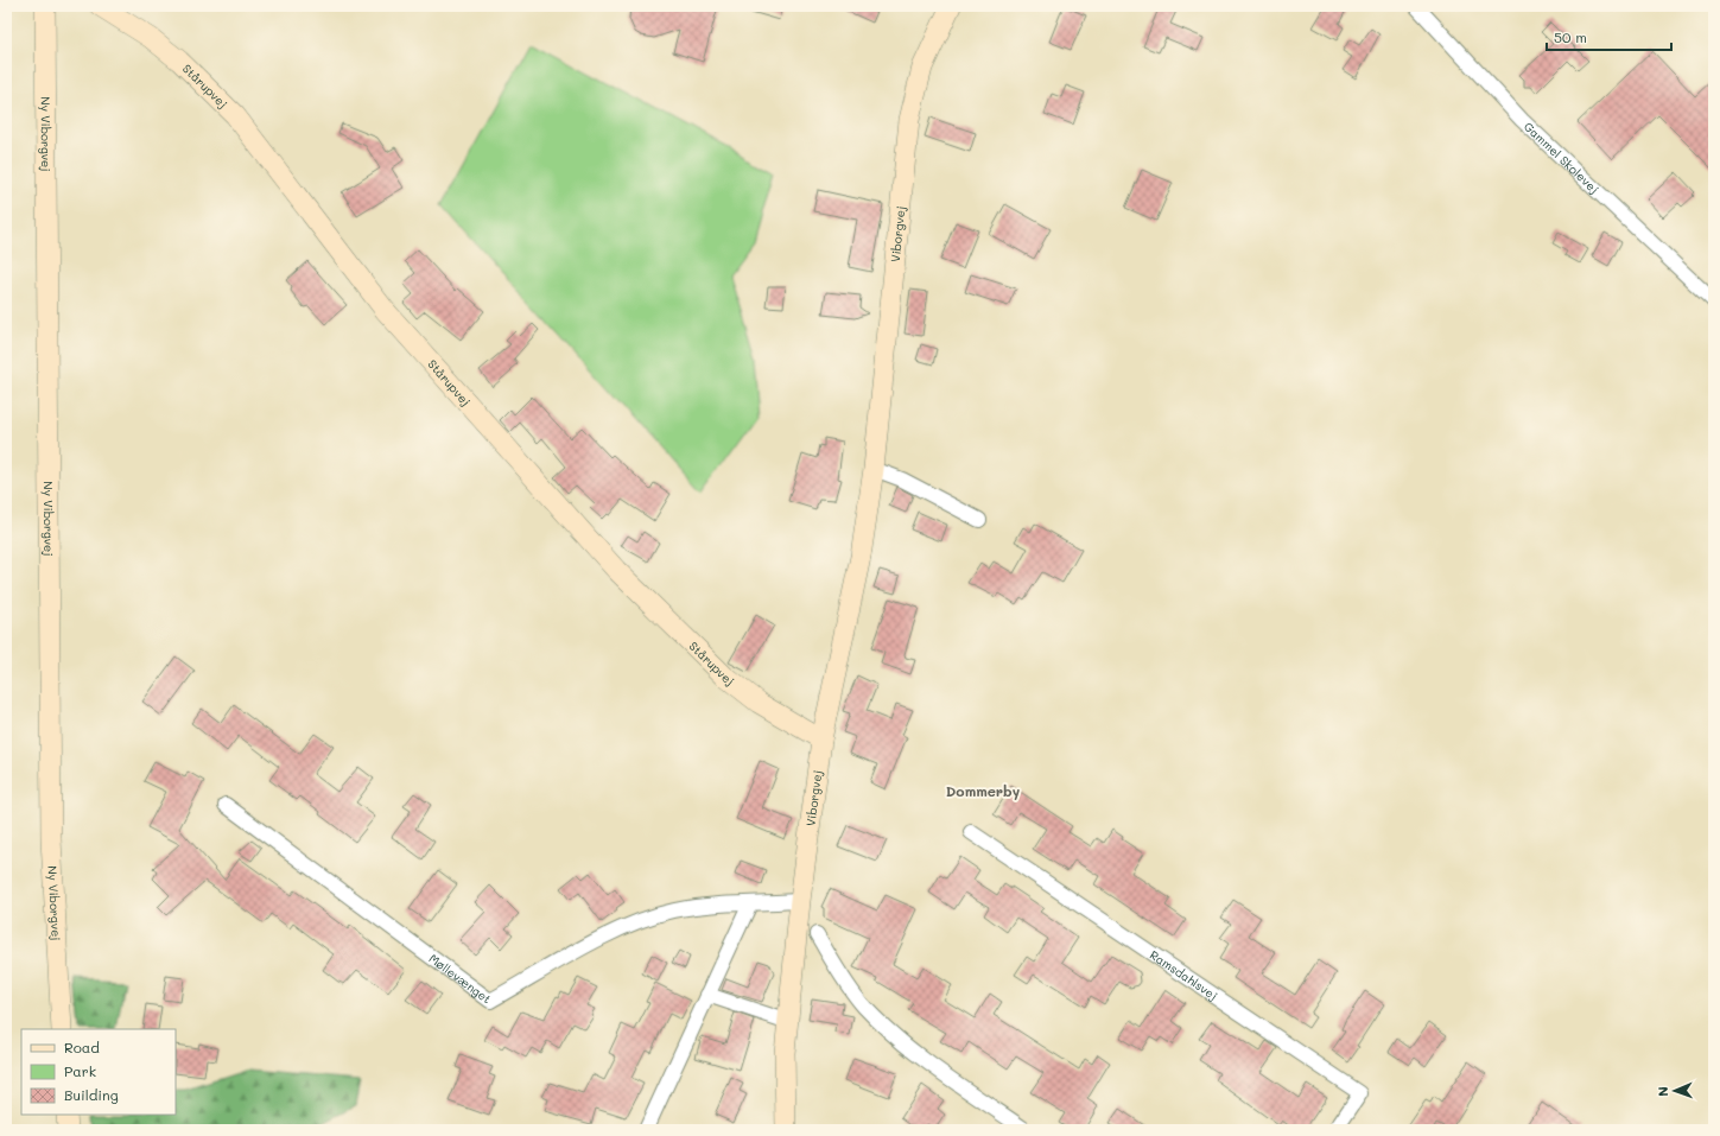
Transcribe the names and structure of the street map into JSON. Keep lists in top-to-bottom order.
{
  "streets": {
    "street": [
      "Stårupvej",
      "Ny Viborgvej",
      "Gammel Skolevej",
      "Viborgvej",
      "Ramsdahlsvej",
      "Møllevænget"
    ]
  },
  "crossings": [
    ["Stårupvej", "Viborgvej"],
    ["Viborgvej", "Møllevænget"]
  ],
  "districts": ["Dommerby"],
  "legend": ["Road", "Park", "Building"],
  "scale_bar": "50 m",
  "north": "left"
}
